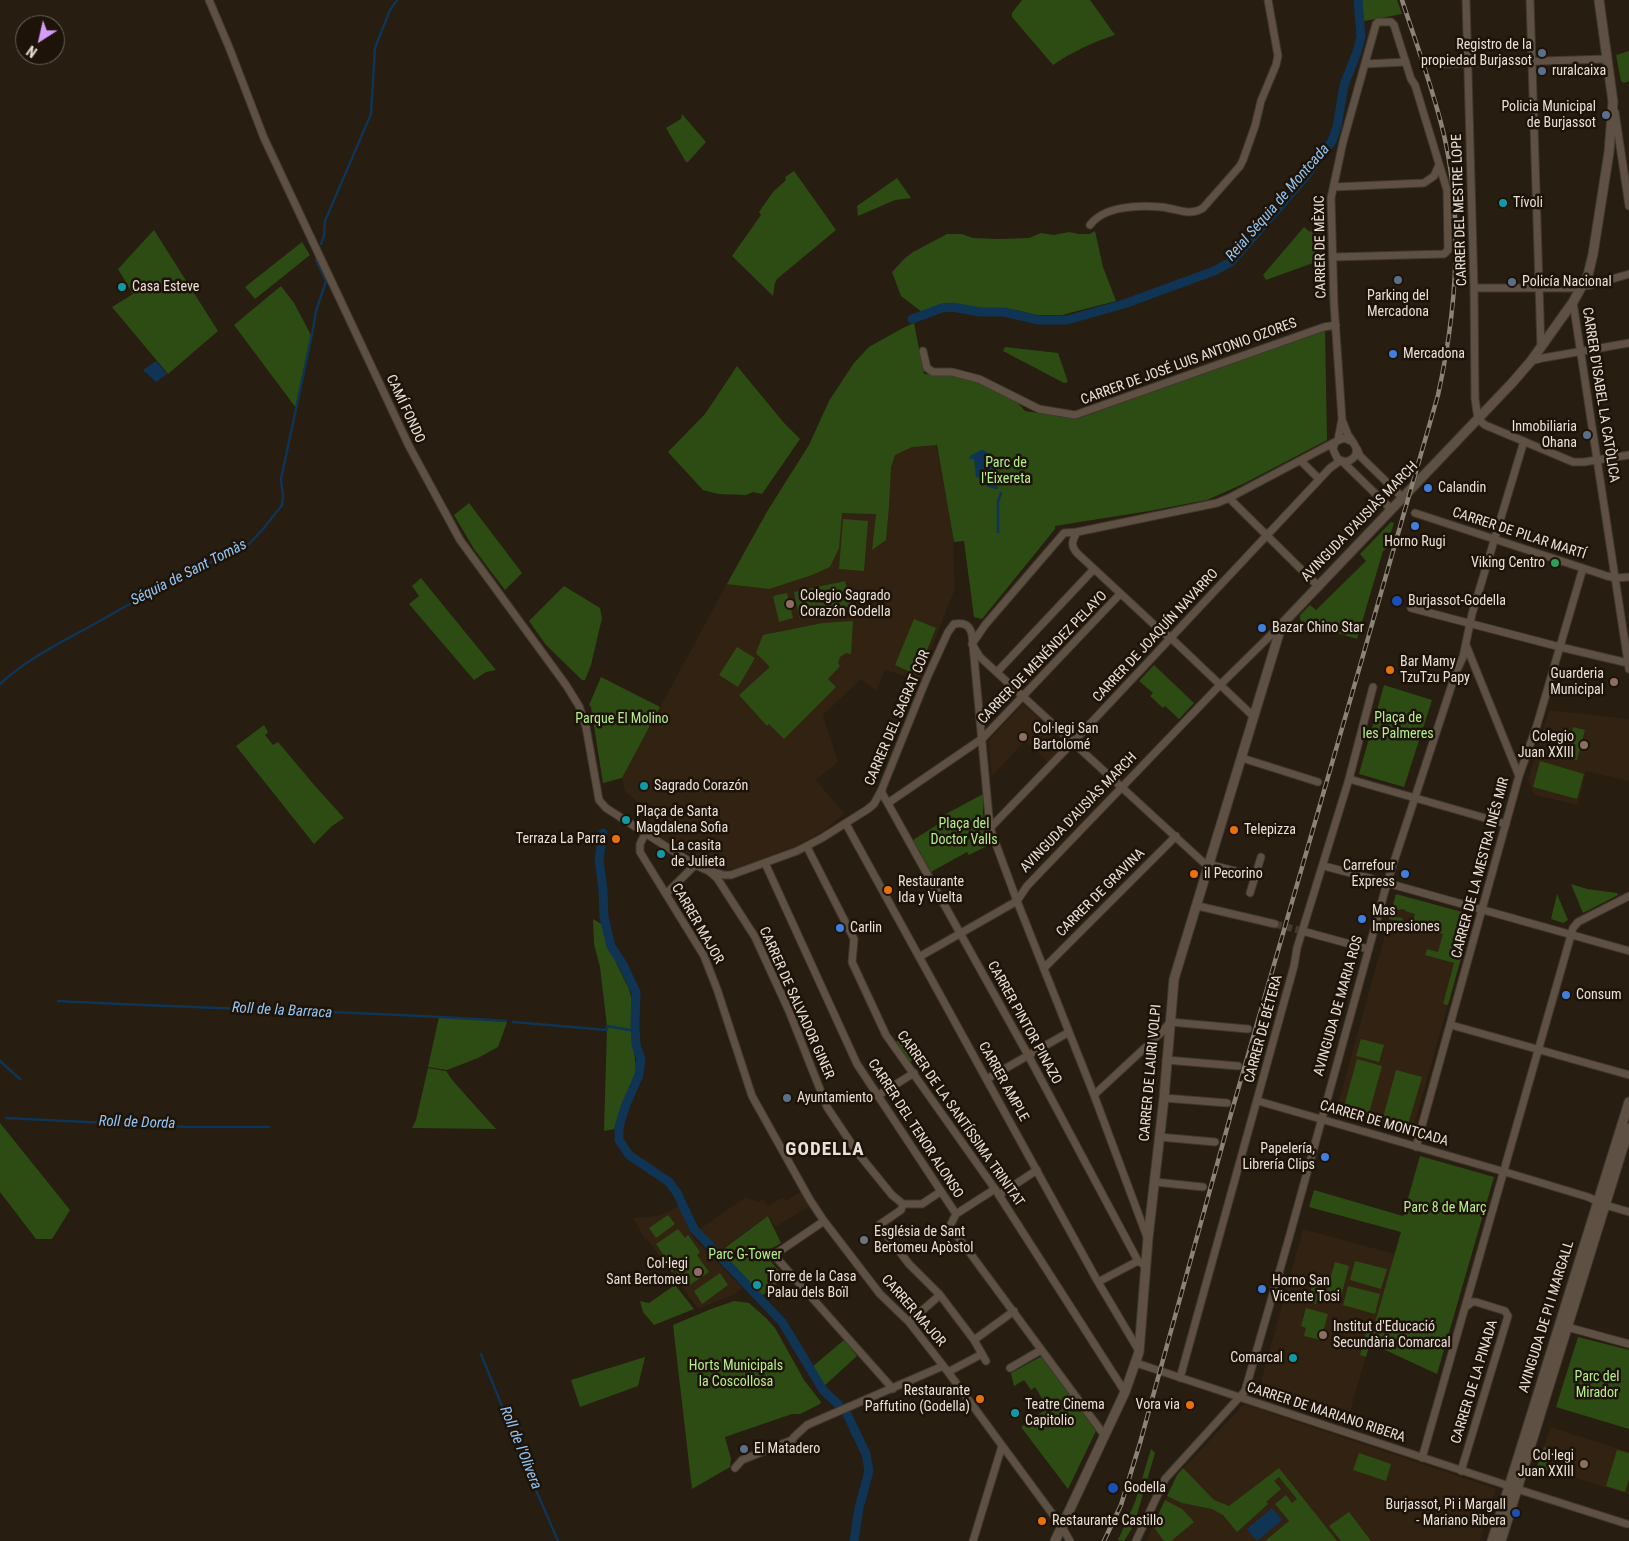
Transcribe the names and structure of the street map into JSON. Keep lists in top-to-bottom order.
{
  "streets": {
    "street": [
      "CARRER DEL MESTRE LOPE",
      "CARRER DE MÈXIC",
      "CARRER DE JOSÉ LUIS ANTONIO OZORES",
      "CARRER D'ISABEL LA CATÒLICA",
      "CAMÍ FONDO",
      "AVINGUDA D'AUSIÀS MARCH",
      "CARRER DE PILAR MARTÍ",
      "CARRER DE JOAQUÍN NAVARRO",
      "CARRER DE MENÉNDEZ PELAYO",
      "CARRER DEL SAGRAT COR",
      "CARRER DE LA MESTRA INÉS MIR",
      "CARRER DE GRAVINA",
      "CARRER MAJOR",
      "CARRER DE SALVADOR GINER",
      "AVINGUDA DE MARIA ROS",
      "CARRER PINTOR PINAZO",
      "CARRER DE BÉTERA",
      "CARRER DE LAURI VOLPI",
      "CARRER AMPLE",
      "CARRER DE LA SANTÍSSIMA TRINITAT",
      "CARRER DE MONTCADA",
      "CARRER DEL TENOR ALONSO",
      "AVINGUDA DE PI I MARGALL",
      "CARRER DE LA PINADA",
      "CARRER DE MARIANO RIBERA"
    ]
  },
  "crossings": [
    ["CARRER DEL MESTRE LOPE", "AVINGUDA D'AUSIÀS MARCH"],
    ["CARRER DE MÈXIC", "CARRER DE JOSÉ LUIS ANTONIO OZORES"],
    ["CARRER DE MÈXIC", "AVINGUDA D'AUSIÀS MARCH"],
    ["CARRER DE MÈXIC", "CARRER DE JOAQUÍN NAVARRO"],
    ["CARRER D'ISABEL LA CATÒLICA", "AVINGUDA D'AUSIÀS MARCH"],
    ["CARRER D'ISABEL LA CATÒLICA", "CARRER DE PILAR MARTÍ"],
    ["CAMÍ FONDO", "CARRER MAJOR"],
    ["CAMÍ FONDO", "CARRER DE SALVADOR GINER"],
    ["AVINGUDA D'AUSIÀS MARCH", "CARRER PINTOR PINAZO"],
    ["AVINGUDA D'AUSIÀS MARCH", "CARRER DE LAURI VOLPI"],
    ["AVINGUDA D'AUSIÀS MARCH", "CARRER AMPLE"],
    ["CARRER DE PILAR MARTÍ", "CARRER DE LA MESTRA INÉS MIR"],
    ["CARRER DE PILAR MARTÍ", "AVINGUDA DE MARIA ROS"],
    ["CARRER DE MENÉNDEZ PELAYO", "CARRER PINTOR PINAZO"],
    ["CARRER DEL SAGRAT COR", "CARRER DE SALVADOR GINER"],
    ["CARRER DEL SAGRAT COR", "CARRER PINTOR PINAZO"],
    ["CARRER DEL SAGRAT COR", "CARRER AMPLE"],
    ["CARRER DEL SAGRAT COR", "CARRER DE LA SANTÍSSIMA TRINITAT"],
    ["CARRER DEL SAGRAT COR", "CARRER DEL TENOR ALONSO"],
    ["CARRER DE LA MESTRA INÉS MIR", "CARRER DE MONTCADA"],
    ["CARRER MAJOR", "CARRER DE SALVADOR GINER"],
    ["CARRER MAJOR", "CARRER DE LAURI VOLPI"],
    ["AVINGUDA DE MARIA ROS", "CARRER DE MONTCADA"],
    ["AVINGUDA DE MARIA ROS", "CARRER DE MARIANO RIBERA"],
    ["CARRER PINTOR PINAZO", "CARRER DE LAURI VOLPI"],
    ["CARRER DE BÉTERA", "CARRER DE MONTCADA"],
    ["CARRER DE BÉTERA", "CARRER DE MARIANO RIBERA"],
    ["CARRER DE LAURI VOLPI", "CARRER AMPLE"],
    ["CARRER DE LAURI VOLPI", "CARRER DE LA SANTÍSSIMA TRINITAT"],
    ["CARRER DE LAURI VOLPI", "CARRER DEL TENOR ALONSO"],
    ["CARRER DE LAURI VOLPI", "CARRER DE MARIANO RIBERA"],
    ["CARRER DE MONTCADA", "AVINGUDA DE PI I MARGALL"],
    ["AVINGUDA DE PI I MARGALL", "CARRER DE MARIANO RIBERA"],
    ["CARRER DE LA PINADA", "CARRER DE MARIANO RIBERA"]
  ],
  "districts": ["GODELLA"],
  "water": [
    "Reial Séquia de Montcada",
    "Séquia de Sant Tomàs",
    "Roll de la Barraca",
    "Roll de Dorda",
    "Roll de l'Olivera"
  ],
  "parks": [
    "Parc de l'Eixereta",
    "Plaça de les Palmeres",
    "Parque El Molino",
    "Plaça del Doctor Valls",
    "Parc 8 de Març",
    "Parc G-Tower",
    "Horts Municipals la Coscollosa",
    "Parc del Mirador"
  ],
  "places": [
    "Registro de la propiedad Burjassot",
    "ruralcaixa",
    "Policia Municipal de Burjassot",
    "Tívoli",
    "Parking del Mercadona",
    "Policía Nacional",
    "Casa Esteve",
    "Mercadona",
    "Inmobiliaria Ohana",
    "Calandin",
    "Horno Rugi",
    "Viking Centro",
    "Burjassot-Godella",
    "Colegio Sagrado Corazón Godella",
    "Bazar Chino Star",
    "Bar Mamy TzuTzu Papy",
    "Guarderia Municipal",
    "Col·legi San Bartolomé",
    "Colegio Juan XXIII",
    "Sagrado Corazón",
    "Plaça de Santa Magdalena Sofia",
    "Telepizza",
    "Terraza La Parra",
    "La casita de Julieta",
    "il Pecorino",
    "Carrefour Express",
    "Restaurante Ida y Vuelta",
    "Mas Impresiones",
    "Carlin",
    "Consum",
    "Ayuntamiento",
    "Papelería, Librería Clips",
    "Església de Sant Bertomeu Apòstol",
    "Col·legi Sant Bertomeu",
    "Torre de la Casa Palau dels Boïl",
    "Horno San Vicente Tosi",
    "Institut d'Educació Secundària Comarcal",
    "Comarcal",
    "Restaurante Paffutino (Godella)",
    "Vora via",
    "Teatre Cinema Capitolio",
    "El Matadero",
    "Col·legi Juan XXIII",
    "Godella",
    "Burjassot, Pi i Margall - Mariano Ribera",
    "Restaurante Castillo"
  ],
  "north": "bottom left"
}
